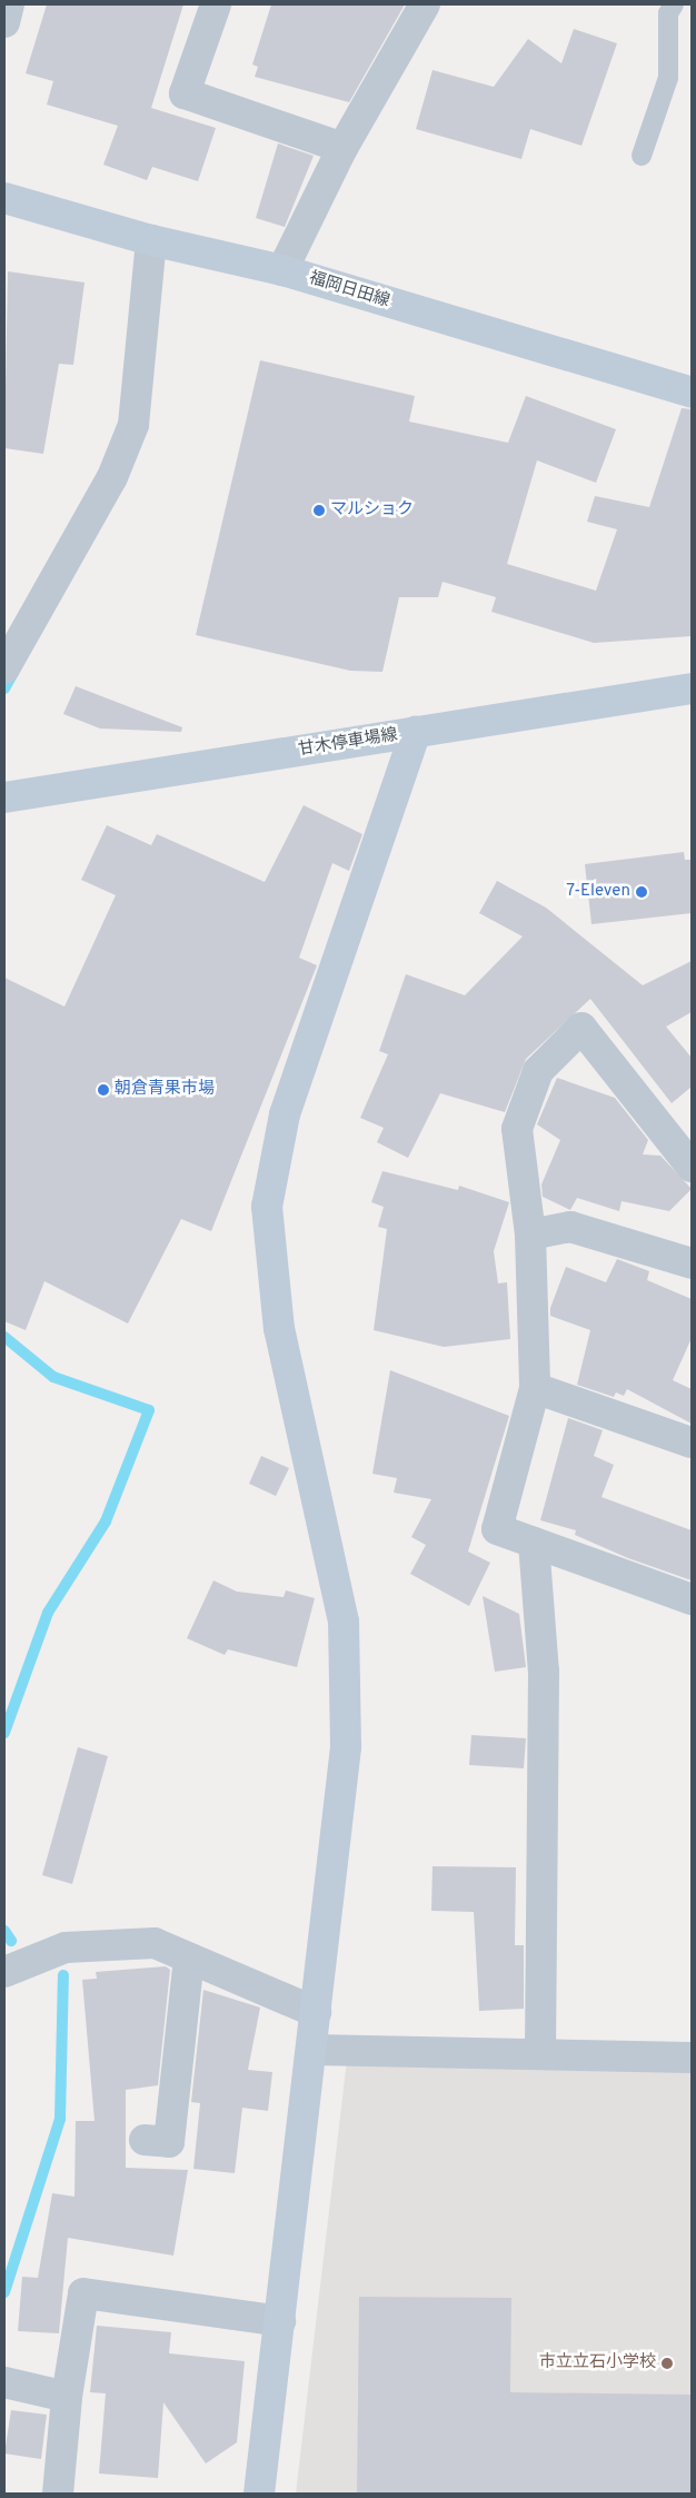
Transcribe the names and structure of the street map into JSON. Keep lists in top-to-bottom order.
{
  "streets": {
    "street": ["福岡日田線", "甘木停車場線"]
  },
  "places": [
    "マルショク",
    "7-Eleven",
    "朝倉青果市場",
    "市立立石小学校"
  ]
}
